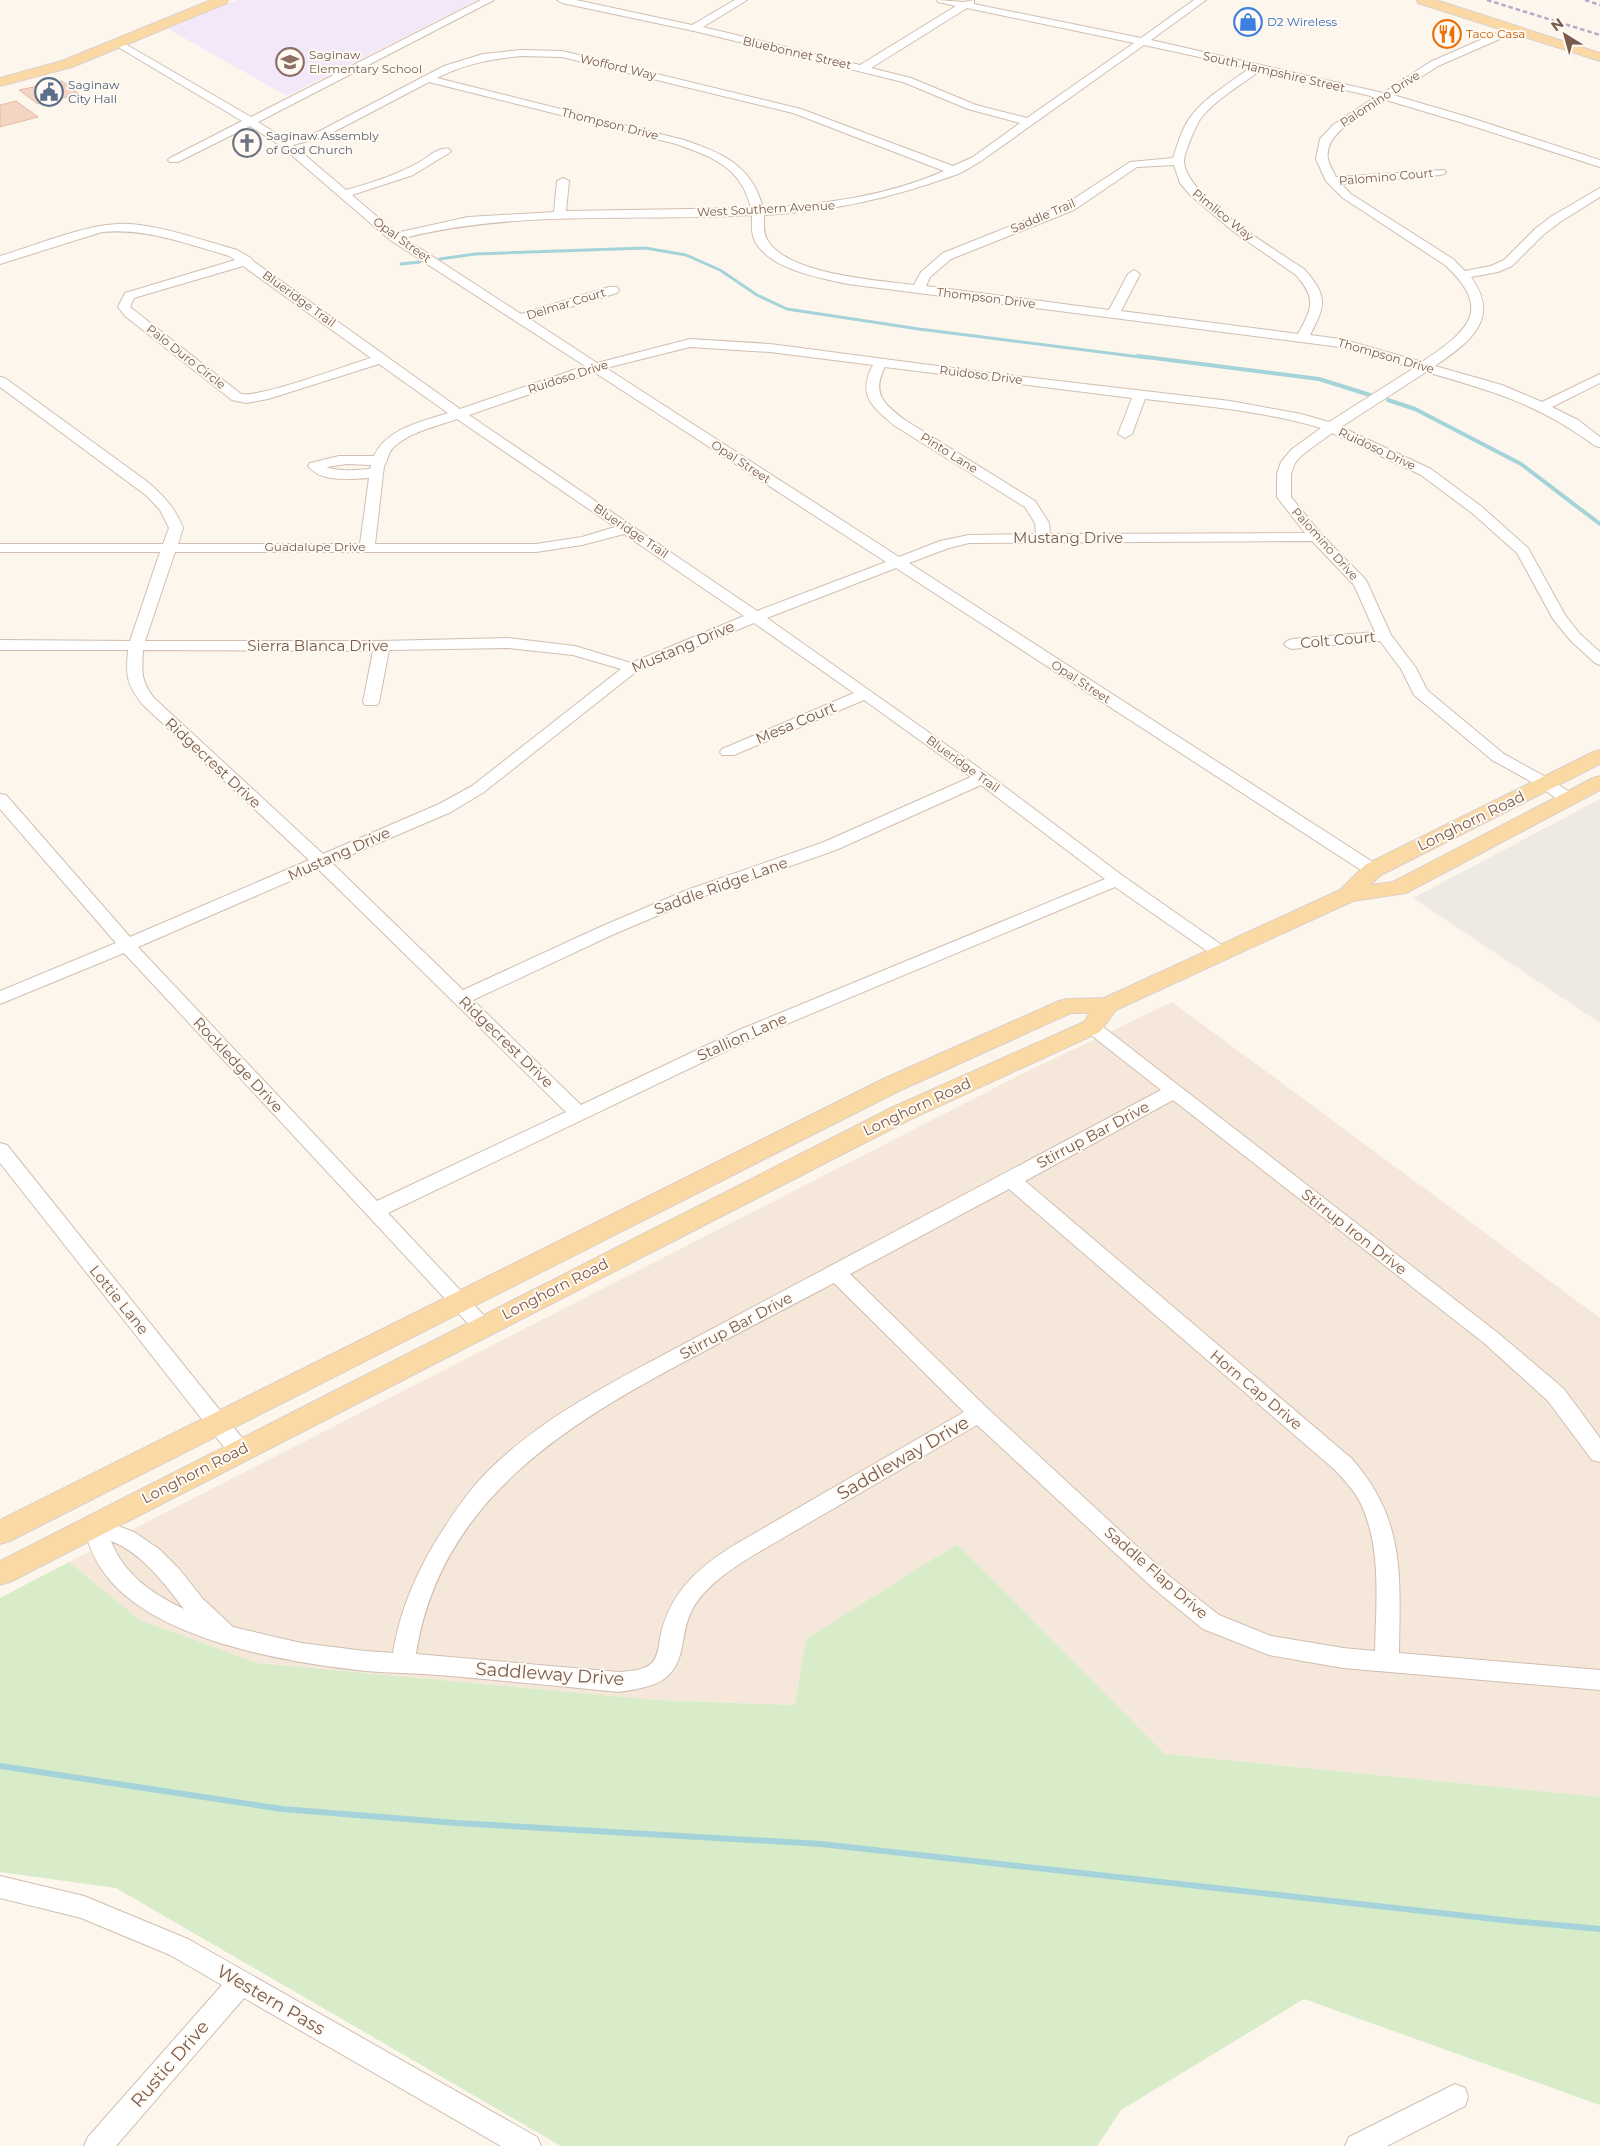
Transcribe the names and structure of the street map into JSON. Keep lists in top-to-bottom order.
{
  "streets": {
    "main road": ["Longhorn Road"],
    "street": [
      "Bluebonnet Street",
      "Wofford Way",
      "South Hampshire Street",
      "Palomino Drive",
      "Thompson Drive",
      "Palomino Court",
      "West Southern Avenue",
      "Pimlico Way",
      "Saddle Trail",
      "Opal Street",
      "Blueridge Trail",
      "Delmar Court",
      "Palo Duro Circle",
      "Ruidoso Drive",
      "Pinto Lane",
      "Mustang Drive",
      "Guadalupe Drive",
      "Colt Court",
      "Sierra Blanca Drive",
      "Mesa Court",
      "Ridgecrest Drive",
      "Saddle Ridge Lane",
      "Stallion Lane",
      "Rockledge Drive",
      "Stirrup Bar Drive",
      "Stirrup Iron Drive",
      "Lottie Lane",
      "Horn Cap Drive",
      "Saddleway Drive",
      "Saddle Flap Drive",
      "Western Pass",
      "Rustic Drive"
    ]
  },
  "crossings": [
    ["Bluebonnet Street", "West Southern Avenue"],
    ["Wofford Way", "Thompson Drive"],
    ["Wofford Way", "West Southern Avenue"],
    ["Wofford Way", "Opal Street"],
    ["South Hampshire Street", "Palomino Drive"],
    ["South Hampshire Street", "West Southern Avenue"],
    ["Palomino Drive", "Thompson Drive"],
    ["Palomino Drive", "Palomino Court"],
    ["Palomino Drive", "Ruidoso Drive"],
    ["Palomino Drive", "Mustang Drive"],
    ["Palomino Drive", "Colt Court"],
    ["Palomino Drive", "Longhorn Road"],
    ["Thompson Drive", "West Southern Avenue"],
    ["Thompson Drive", "Pimlico Way"],
    ["Thompson Drive", "Saddle Trail"],
    ["West Southern Avenue", "Opal Street"],
    ["Pimlico Way", "Saddle Trail"],
    ["Opal Street", "Delmar Court"],
    ["Opal Street", "Ruidoso Drive"],
    ["Opal Street", "Mustang Drive"],
    ["Opal Street", "Longhorn Road"],
    ["Blueridge Trail", "Palo Duro Circle"],
    ["Blueridge Trail", "Ruidoso Drive"],
    ["Blueridge Trail", "Mustang Drive"],
    ["Blueridge Trail", "Guadalupe Drive"],
    ["Blueridge Trail", "Mesa Court"],
    ["Blueridge Trail", "Longhorn Road"],
    ["Blueridge Trail", "Saddle Ridge Lane"],
    ["Blueridge Trail", "Stallion Lane"],
    ["Ruidoso Drive", "Pinto Lane"],
    ["Ruidoso Drive", "Guadalupe Drive"],
    ["Pinto Lane", "Mustang Drive"],
    ["Mustang Drive", "Sierra Blanca Drive"],
    ["Mustang Drive", "Ridgecrest Drive"],
    ["Mustang Drive", "Rockledge Drive"],
    ["Guadalupe Drive", "Ridgecrest Drive"],
    ["Sierra Blanca Drive", "Ridgecrest Drive"],
    ["Ridgecrest Drive", "Saddle Ridge Lane"],
    ["Ridgecrest Drive", "Stallion Lane"],
    ["Longhorn Road", "Rockledge Drive"],
    ["Longhorn Road", "Stirrup Iron Drive"],
    ["Longhorn Road", "Lottie Lane"],
    ["Longhorn Road", "Saddleway Drive"],
    ["Stallion Lane", "Rockledge Drive"],
    ["Stirrup Bar Drive", "Stirrup Iron Drive"],
    ["Stirrup Bar Drive", "Horn Cap Drive"],
    ["Stirrup Bar Drive", "Saddleway Drive"],
    ["Stirrup Bar Drive", "Saddle Flap Drive"],
    ["Horn Cap Drive", "Saddle Flap Drive"],
    ["Saddleway Drive", "Saddle Flap Drive"],
    ["Western Pass", "Rustic Drive"]
  ],
  "places": {
    "shop": ["D2 Wireless"],
    "restaurant": ["Taco Casa"],
    "school or university": ["Saginaw Elementary School"],
    "public building": ["Saginaw City Hall"],
    "church": ["Saginaw Assembly of God Church"]
  },
  "north": "top left"
}
